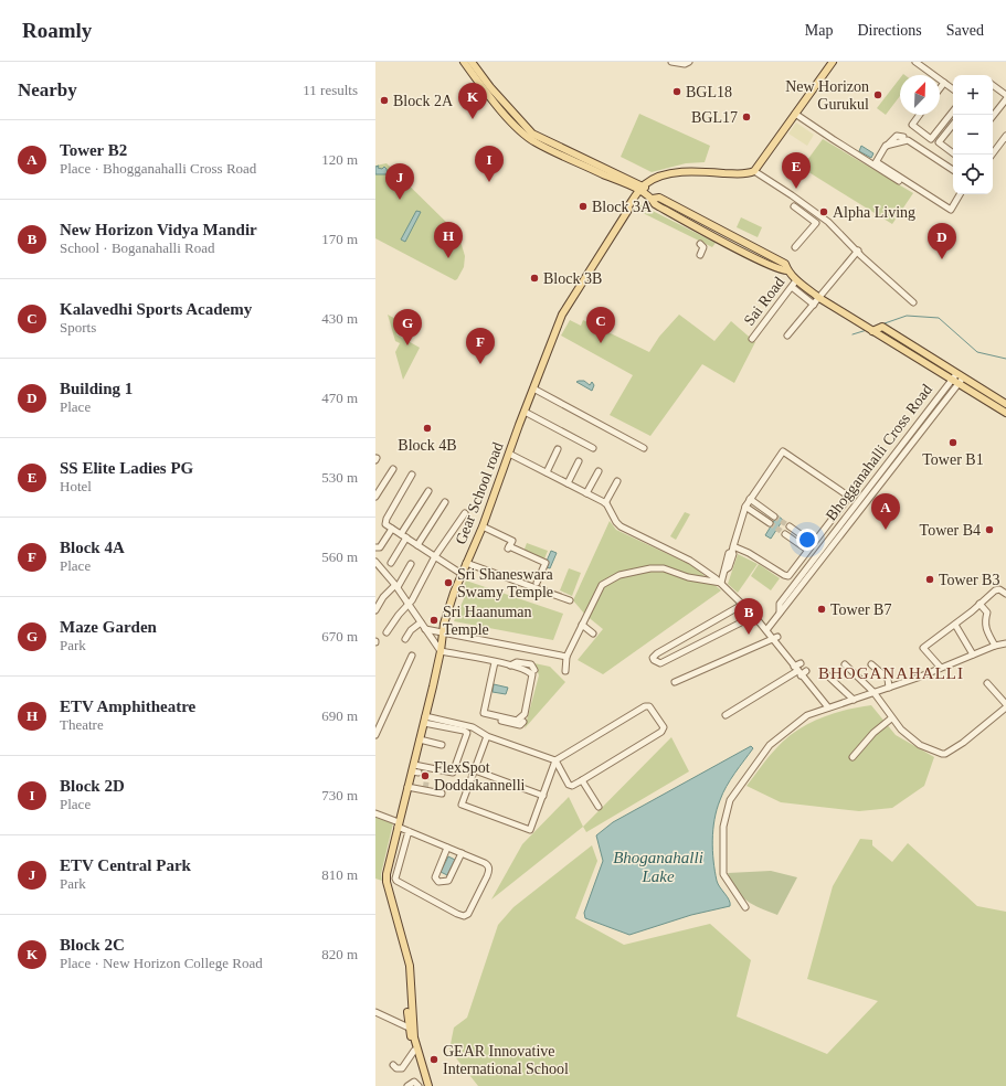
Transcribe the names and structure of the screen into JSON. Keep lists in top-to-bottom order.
{
  "streets": {
    "main road": ["Gear School road"],
    "street": ["Sai Road", "Bhogganahalli Cross Road"]
  },
  "districts": ["BHOGANAHALLI"],
  "water": ["Bhoganahalli Lake"],
  "places": [
    "BGL18",
    "New Horizon Gurukul",
    "Block 2A",
    "BGL17",
    "Block 3A",
    "Alpha Living",
    "Block 3B",
    "Block 4B",
    "Tower B1",
    "Tower B4",
    "Tower B3",
    "Sri Shaneswara Swamy Temple",
    "Tower B7",
    "Sri Haanuman Temple",
    "FlexSpot Doddakannelli",
    "GEAR Innovative International School"
  ],
  "north": "top right",
  "page": {
    "header": "Roamly",
    "nav": ["Map", "Directions", "Saved"],
    "heading": ["Nearby", "11 results"],
    "map_buttons": ["+", "−"],
    "pins": [
      "K",
      "I",
      "E",
      "J",
      "H",
      "D",
      "C",
      "G",
      "F",
      "A",
      "B"
    ],
    "list": [
      {
        "mark": "A",
        "name": "Tower B2",
        "note": "Place · Bhogganahalli Cross Road",
        "value": "120 m"
      },
      {
        "mark": "B",
        "name": "New Horizon Vidya Mandir",
        "note": "School · Boganahalli Road",
        "value": "170 m"
      },
      {
        "mark": "C",
        "name": "Kalavedhi Sports Academy",
        "note": "Sports",
        "value": "430 m"
      },
      {
        "mark": "D",
        "name": "Building 1",
        "note": "Place",
        "value": "470 m"
      },
      {
        "mark": "E",
        "name": "SS Elite Ladies PG",
        "note": "Hotel",
        "value": "530 m"
      },
      {
        "mark": "F",
        "name": "Block 4A",
        "note": "Place",
        "value": "560 m"
      },
      {
        "mark": "G",
        "name": "Maze Garden",
        "note": "Park",
        "value": "670 m"
      },
      {
        "mark": "H",
        "name": "ETV Amphitheatre",
        "note": "Theatre",
        "value": "690 m"
      },
      {
        "mark": "I",
        "name": "Block 2D",
        "note": "Place",
        "value": "730 m"
      },
      {
        "mark": "J",
        "name": "ETV Central Park",
        "note": "Park",
        "value": "810 m"
      },
      {
        "mark": "K",
        "name": "Block 2C",
        "note": "Place · New Horizon College Road",
        "value": "820 m"
      }
    ]
  }
}
